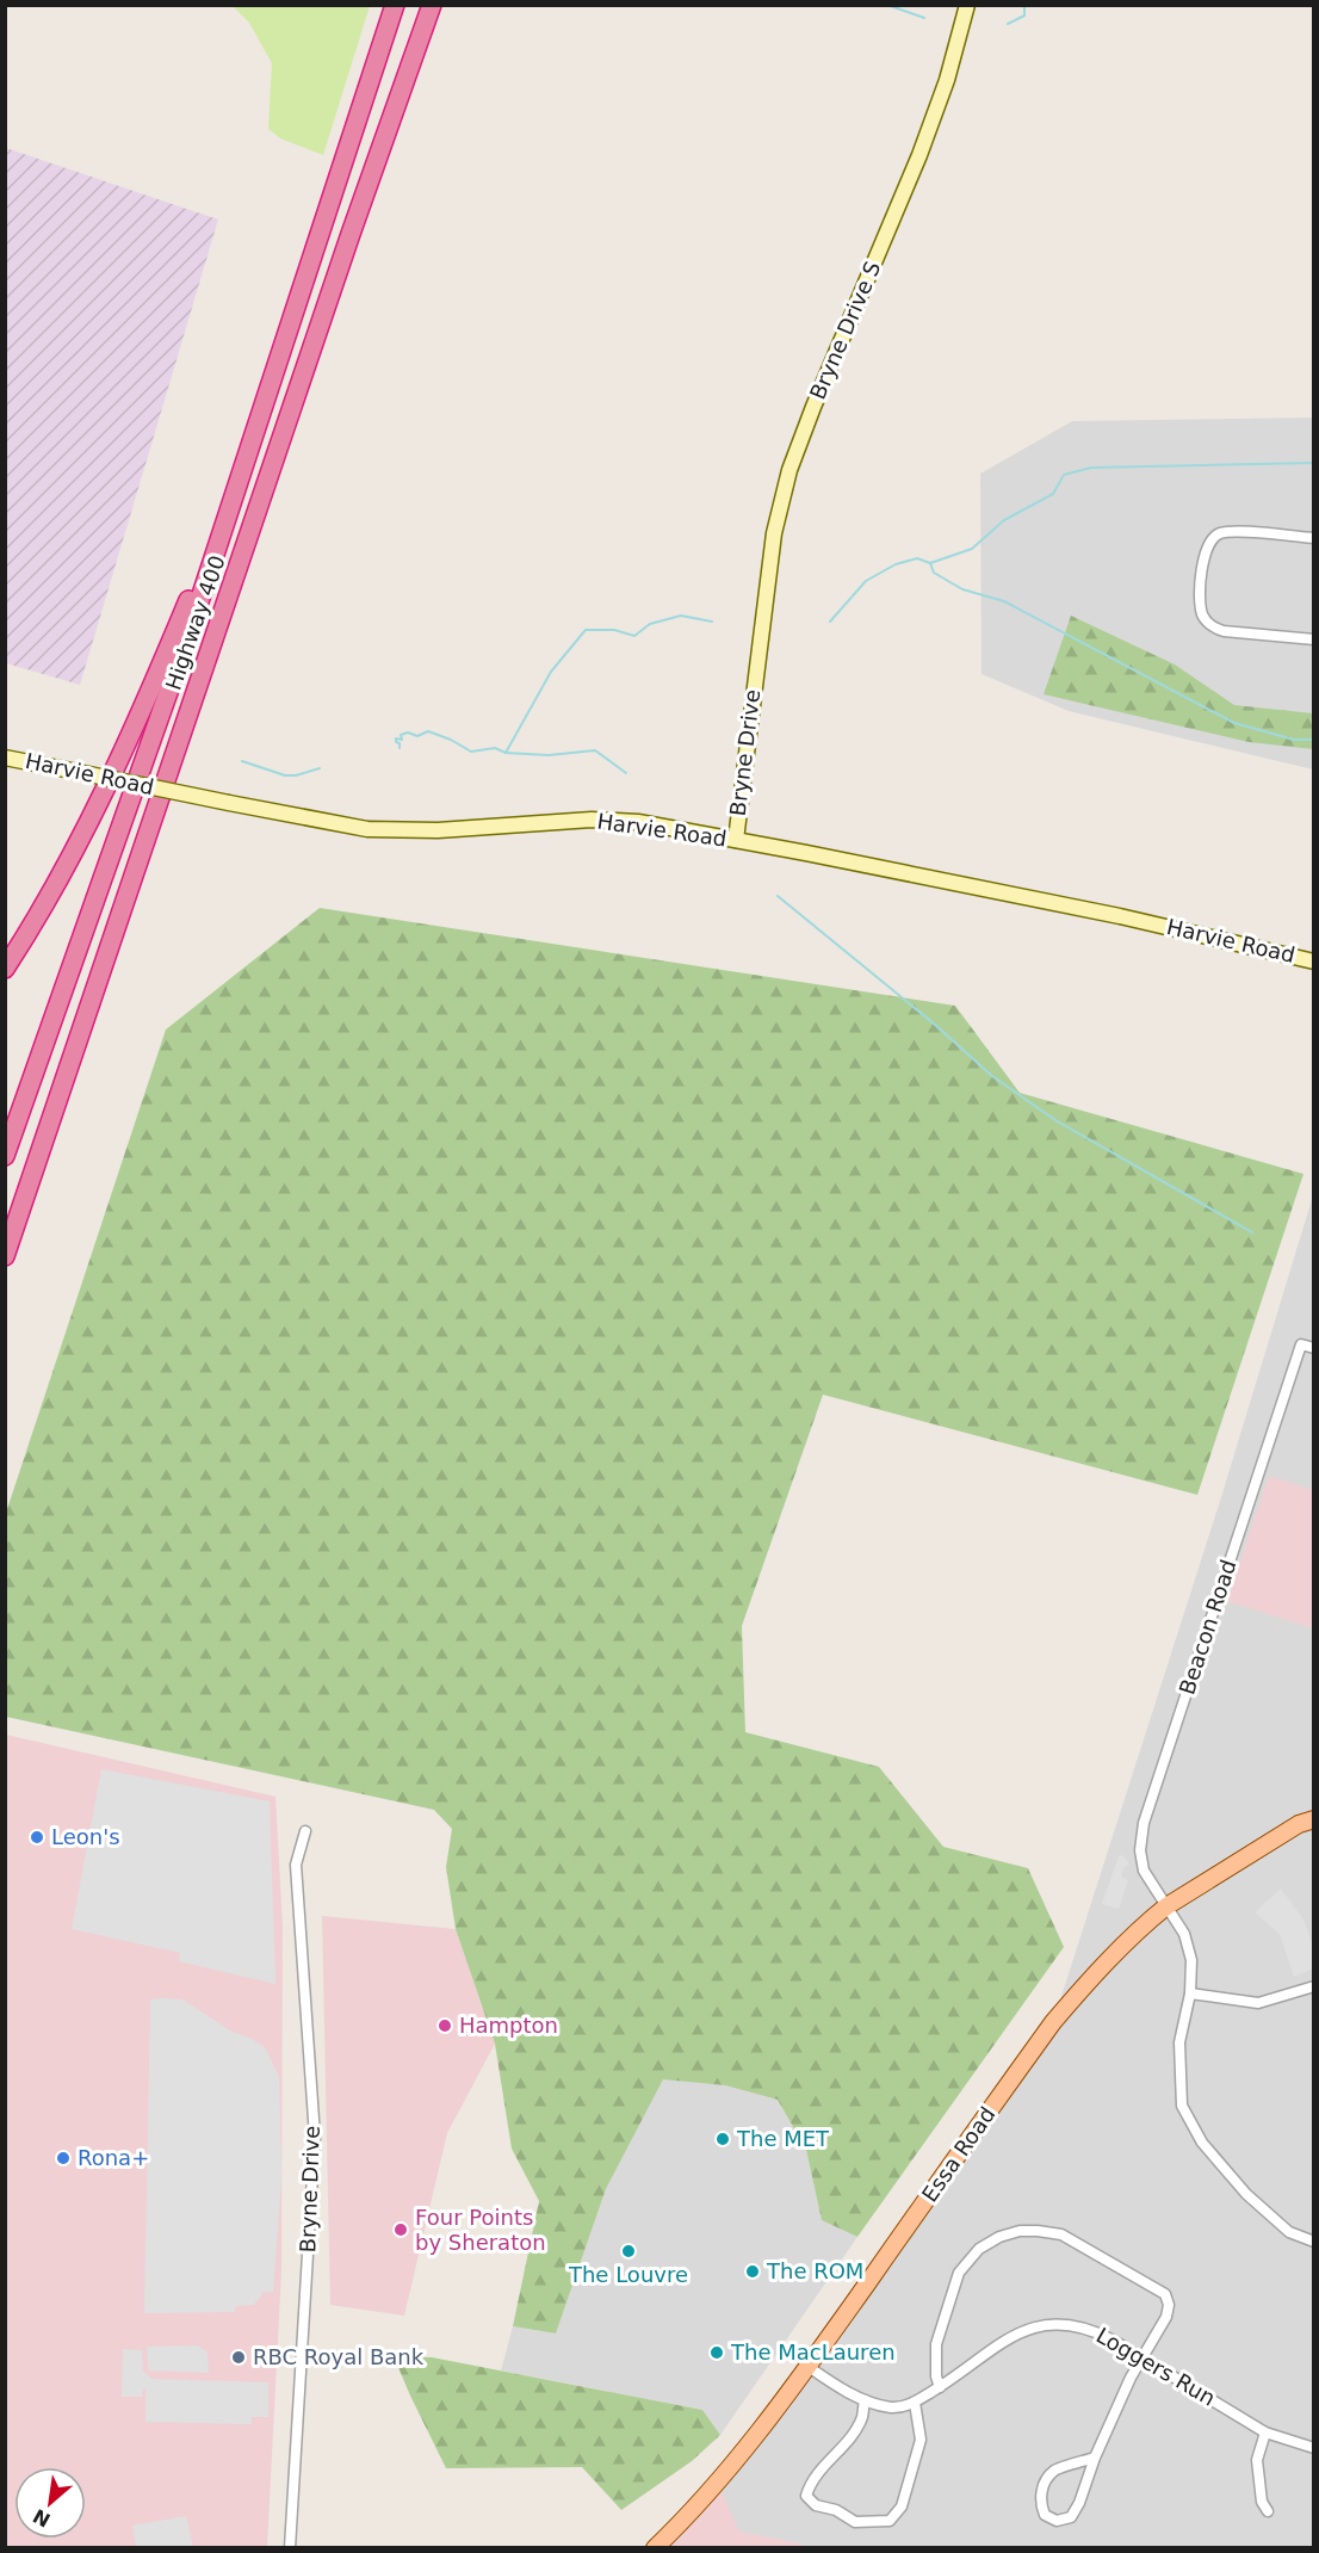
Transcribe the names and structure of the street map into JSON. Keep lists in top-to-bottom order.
{
  "streets": {
    "highway": ["Highway 400"],
    "main road": ["Essa Road"],
    "street": [
      "Bryne Drive S",
      "Bryne Drive",
      "Harvie Road",
      "Beacon Road",
      "Loggers Run"
    ]
  },
  "crossings": [
    ["Bryne Drive S", "Bryne Drive"],
    ["Bryne Drive", "Harvie Road"],
    ["Beacon Road", "Essa Road"],
    ["Essa Road", "Loggers Run"]
  ],
  "places": [
    "Leon's",
    "Hampton",
    "The MET",
    "Rona+",
    "Four Points by Sheraton",
    "The Louvre",
    "The ROM",
    "The MacLauren",
    "RBC Royal Bank"
  ],
  "north": "bottom left"
}
